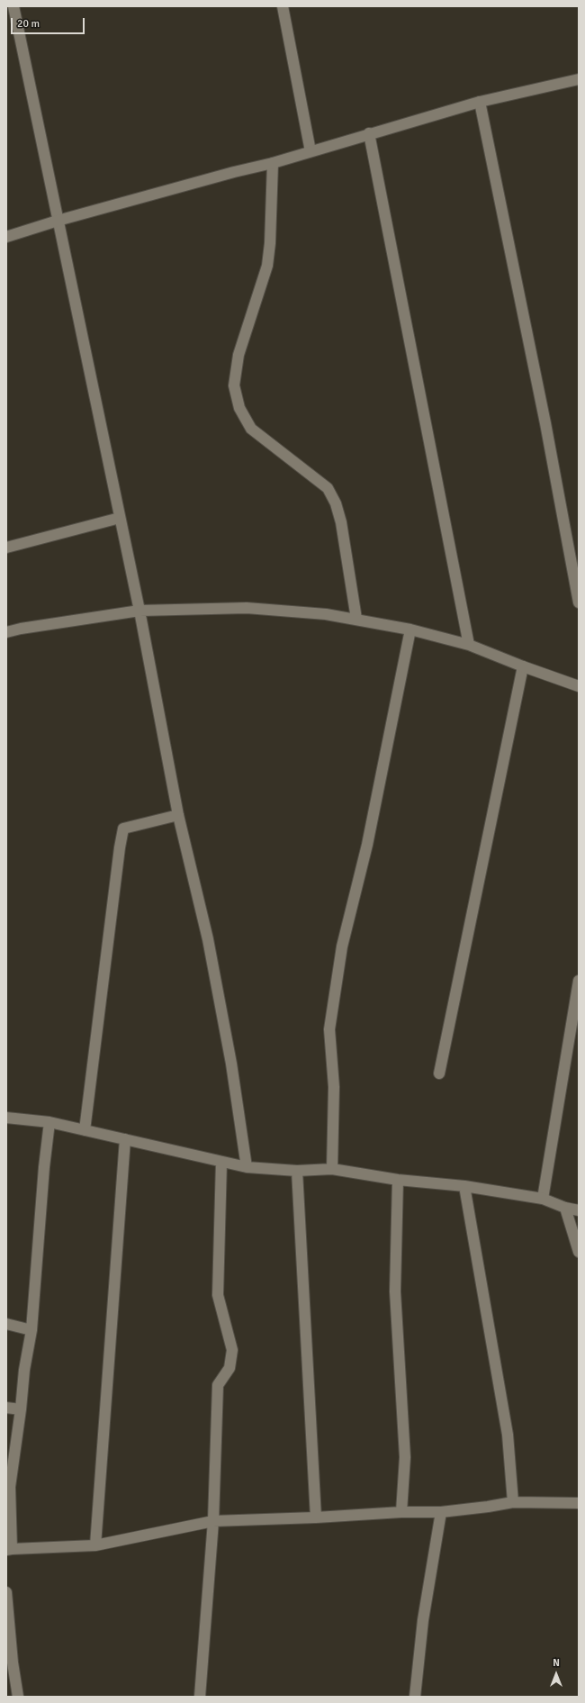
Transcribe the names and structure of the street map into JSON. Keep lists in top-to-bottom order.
{
  "scale_bar": "20 m",
  "north": "top"
}
